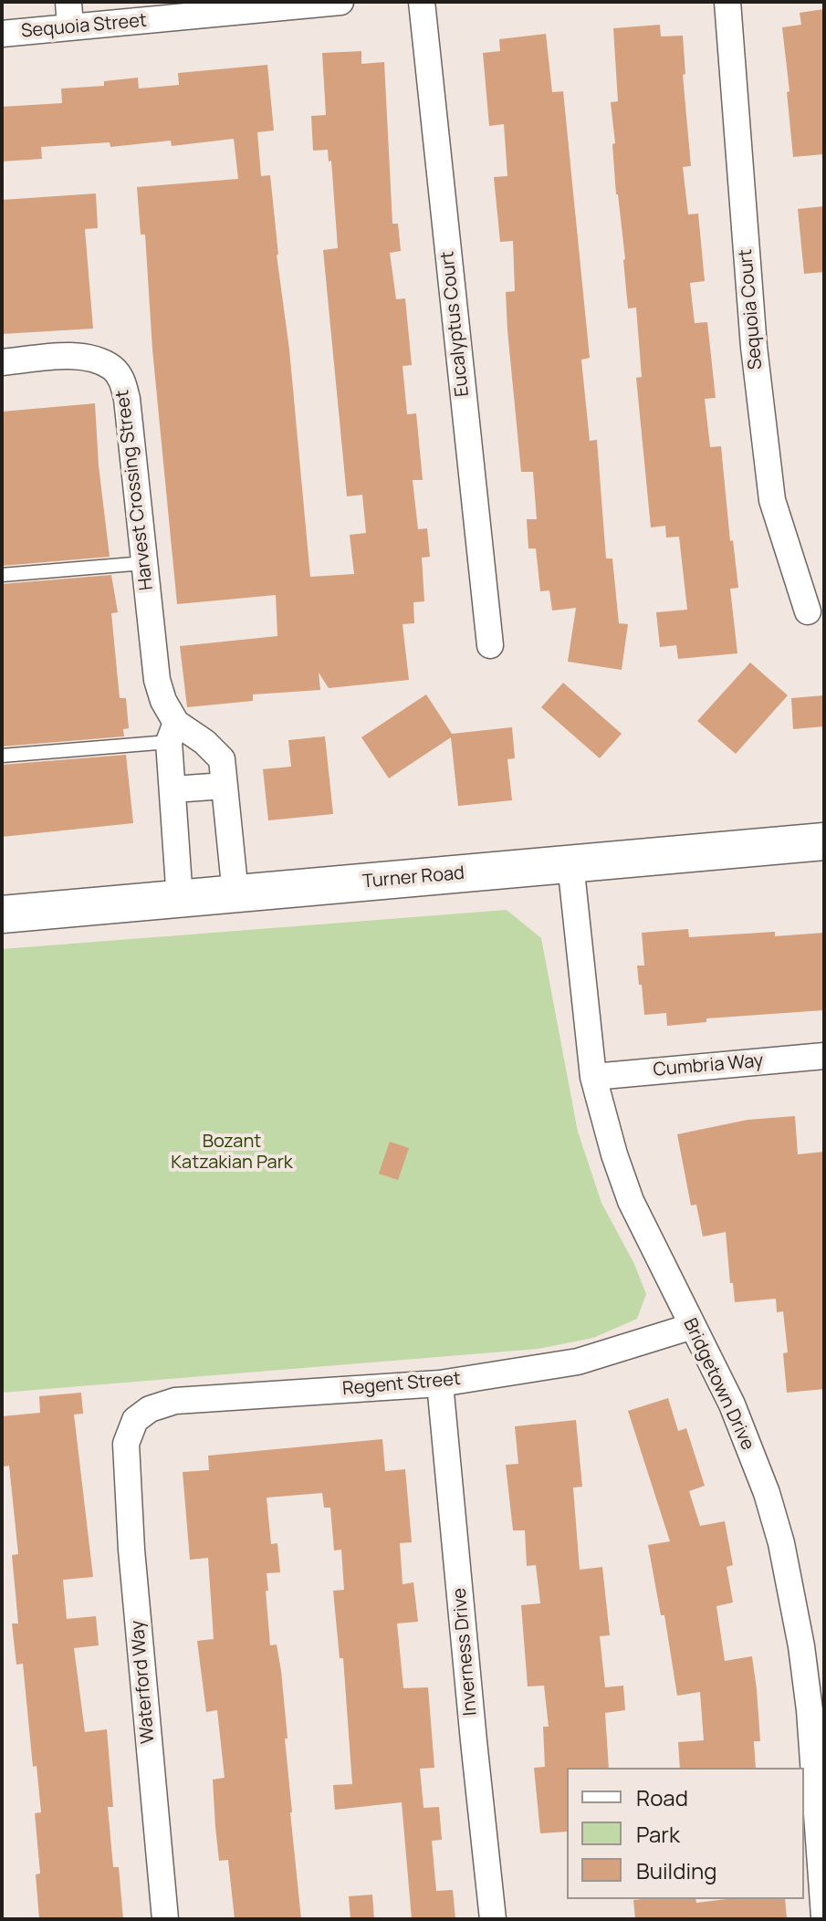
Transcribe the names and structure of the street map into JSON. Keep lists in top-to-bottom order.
{
  "streets": {
    "main road": ["Turner Road"],
    "street": [
      "Sequoia Street",
      "Sequoia Court",
      "Eucalyptus Court",
      "Harvest Crossing Street",
      "Cumbria Way",
      "Regent Street",
      "Bridgetown Drive",
      "Inverness Drive",
      "Waterford Way"
    ]
  },
  "crossings": [
    ["Harvest Crossing Street", "Turner Road"],
    ["Turner Road", "Bridgetown Drive"],
    ["Cumbria Way", "Bridgetown Drive"],
    ["Regent Street", "Bridgetown Drive"],
    ["Regent Street", "Inverness Drive"],
    ["Regent Street", "Waterford Way"]
  ],
  "parks": ["Bozant Katzakian Park"],
  "legend": ["Road", "Park", "Building"]
}
